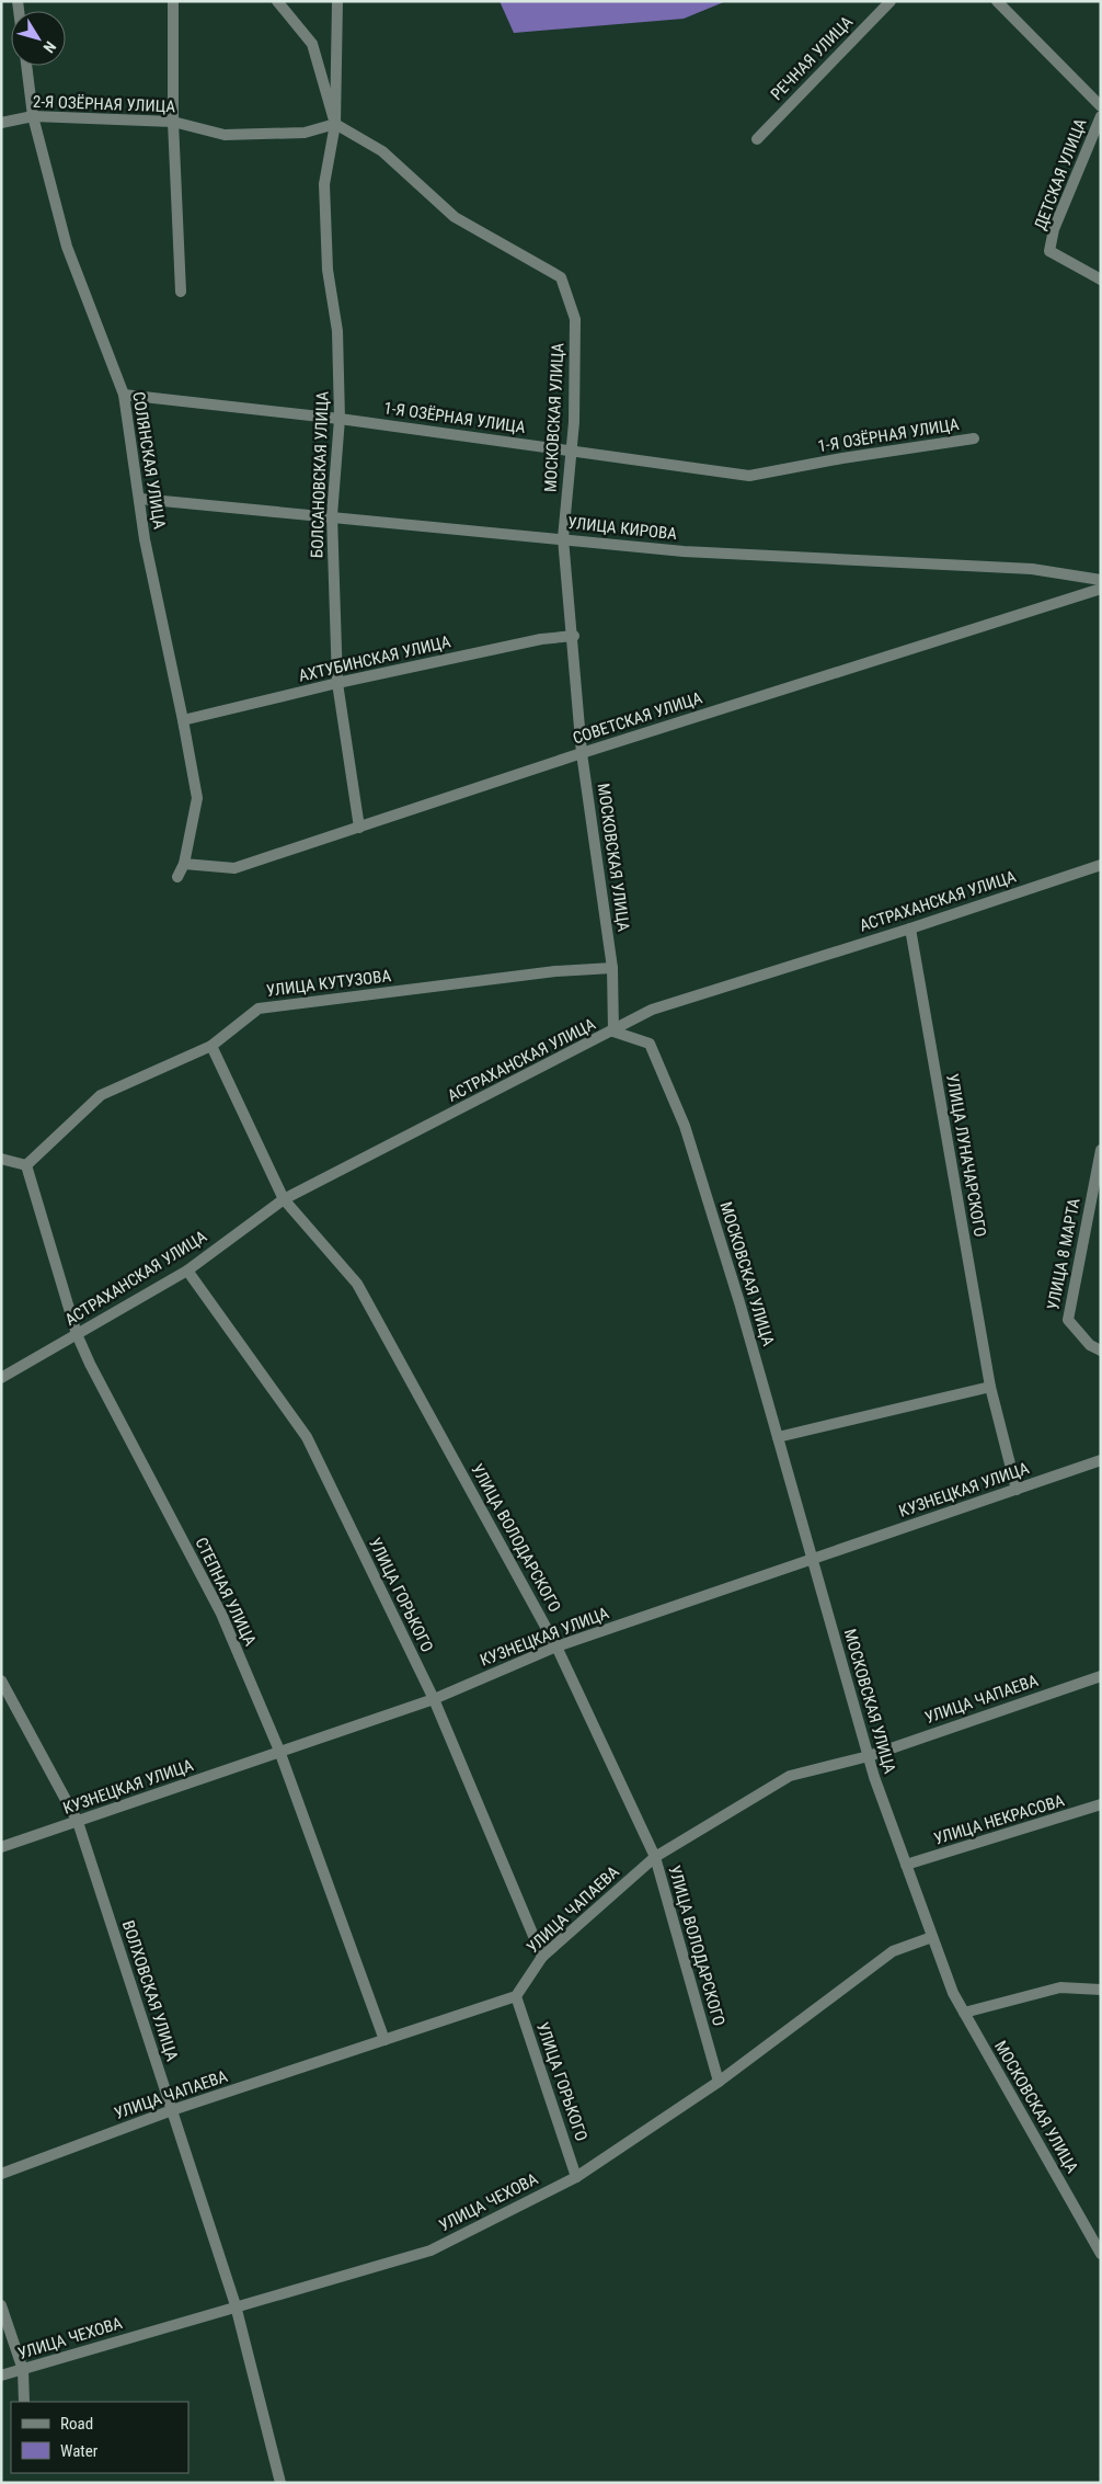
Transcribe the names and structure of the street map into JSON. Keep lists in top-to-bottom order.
{
  "streets": {
    "street": [
      "РЕЧНАЯ УЛИЦА",
      "2-Я ОЗЁРНАЯ УЛИЦА",
      "ДЕТСКАЯ УЛИЦА",
      "1-Я ОЗЁРНАЯ УЛИЦА",
      "МОСКОВСКАЯ УЛИЦА",
      "СОЛЯНСКАЯ УЛИЦА",
      "БОЛСАНОВСКАЯ УЛИЦА",
      "УЛИЦА КИРОВА",
      "АХТУБИНСКАЯ УЛИЦА",
      "СОВЕТСКАЯ УЛИЦА",
      "АСТРАХАНСКАЯ УЛИЦА",
      "УЛИЦА КУТУЗОВА",
      "УЛИЦА ЛУНАЧАРСКОГО",
      "УЛИЦА 8 МАРТА",
      "КУЗНЕЦКАЯ УЛИЦА",
      "УЛИЦА ВОЛОДАРСКОГО",
      "СТЕПНАЯ УЛИЦА",
      "УЛИЦА ГОРЬКОГО",
      "УЛИЦА ЧАПАЕВА",
      "УЛИЦА НЕКРАСОВА",
      "ВОЛХОВСКАЯ УЛИЦА",
      "УЛИЦА ЧЕХОВА"
    ]
  },
  "crossings": [
    ["2-Я ОЗЁРНАЯ УЛИЦА", "МОСКОВСКАЯ УЛИЦА"],
    ["2-Я ОЗЁРНАЯ УЛИЦА", "СОЛЯНСКАЯ УЛИЦА"],
    ["2-Я ОЗЁРНАЯ УЛИЦА", "БОЛСАНОВСКАЯ УЛИЦА"],
    ["1-Я ОЗЁРНАЯ УЛИЦА", "МОСКОВСКАЯ УЛИЦА"],
    ["1-Я ОЗЁРНАЯ УЛИЦА", "СОЛЯНСКАЯ УЛИЦА"],
    ["1-Я ОЗЁРНАЯ УЛИЦА", "БОЛСАНОВСКАЯ УЛИЦА"],
    ["МОСКОВСКАЯ УЛИЦА", "БОЛСАНОВСКАЯ УЛИЦА"],
    ["МОСКОВСКАЯ УЛИЦА", "УЛИЦА КИРОВА"],
    ["МОСКОВСКАЯ УЛИЦА", "АХТУБИНСКАЯ УЛИЦА"],
    ["МОСКОВСКАЯ УЛИЦА", "СОВЕТСКАЯ УЛИЦА"],
    ["МОСКОВСКАЯ УЛИЦА", "АСТРАХАНСКАЯ УЛИЦА"],
    ["МОСКОВСКАЯ УЛИЦА", "УЛИЦА КУТУЗОВА"],
    ["МОСКОВСКАЯ УЛИЦА", "КУЗНЕЦКАЯ УЛИЦА"],
    ["МОСКОВСКАЯ УЛИЦА", "УЛИЦА ЧАПАЕВА"],
    ["МОСКОВСКАЯ УЛИЦА", "УЛИЦА НЕКРАСОВА"],
    ["МОСКОВСКАЯ УЛИЦА", "УЛИЦА ЧЕХОВА"],
    ["СОЛЯНСКАЯ УЛИЦА", "УЛИЦА КИРОВА"],
    ["СОЛЯНСКАЯ УЛИЦА", "АХТУБИНСКАЯ УЛИЦА"],
    ["СОЛЯНСКАЯ УЛИЦА", "СОВЕТСКАЯ УЛИЦА"],
    ["БОЛСАНОВСКАЯ УЛИЦА", "УЛИЦА КИРОВА"],
    ["БОЛСАНОВСКАЯ УЛИЦА", "АХТУБИНСКАЯ УЛИЦА"],
    ["БОЛСАНОВСКАЯ УЛИЦА", "СОВЕТСКАЯ УЛИЦА"],
    ["АСТРАХАНСКАЯ УЛИЦА", "УЛИЦА ЛУНАЧАРСКОГО"],
    ["АСТРАХАНСКАЯ УЛИЦА", "УЛИЦА ВОЛОДАРСКОГО"],
    ["АСТРАХАНСКАЯ УЛИЦА", "СТЕПНАЯ УЛИЦА"],
    ["АСТРАХАНСКАЯ УЛИЦА", "УЛИЦА ГОРЬКОГО"],
    ["УЛИЦА КУТУЗОВА", "УЛИЦА ВОЛОДАРСКОГО"],
    ["УЛИЦА КУТУЗОВА", "СТЕПНАЯ УЛИЦА"],
    ["УЛИЦА ЛУНАЧАРСКОГО", "КУЗНЕЦКАЯ УЛИЦА"],
    ["КУЗНЕЦКАЯ УЛИЦА", "УЛИЦА ВОЛОДАРСКОГО"],
    ["КУЗНЕЦКАЯ УЛИЦА", "СТЕПНАЯ УЛИЦА"],
    ["КУЗНЕЦКАЯ УЛИЦА", "УЛИЦА ГОРЬКОГО"],
    ["КУЗНЕЦКАЯ УЛИЦА", "ВОЛХОВСКАЯ УЛИЦА"],
    ["УЛИЦА ВОЛОДАРСКОГО", "УЛИЦА ЧАПАЕВА"],
    ["УЛИЦА ВОЛОДАРСКОГО", "УЛИЦА ЧЕХОВА"],
    ["СТЕПНАЯ УЛИЦА", "УЛИЦА ЧАПАЕВА"],
    ["УЛИЦА ГОРЬКОГО", "УЛИЦА ЧАПАЕВА"],
    ["УЛИЦА ГОРЬКОГО", "УЛИЦА ЧЕХОВА"],
    ["УЛИЦА ЧАПАЕВА", "ВОЛХОВСКАЯ УЛИЦА"],
    ["ВОЛХОВСКАЯ УЛИЦА", "УЛИЦА ЧЕХОВА"]
  ],
  "legend": ["Road", "Water"],
  "north": "bottom right"
}
